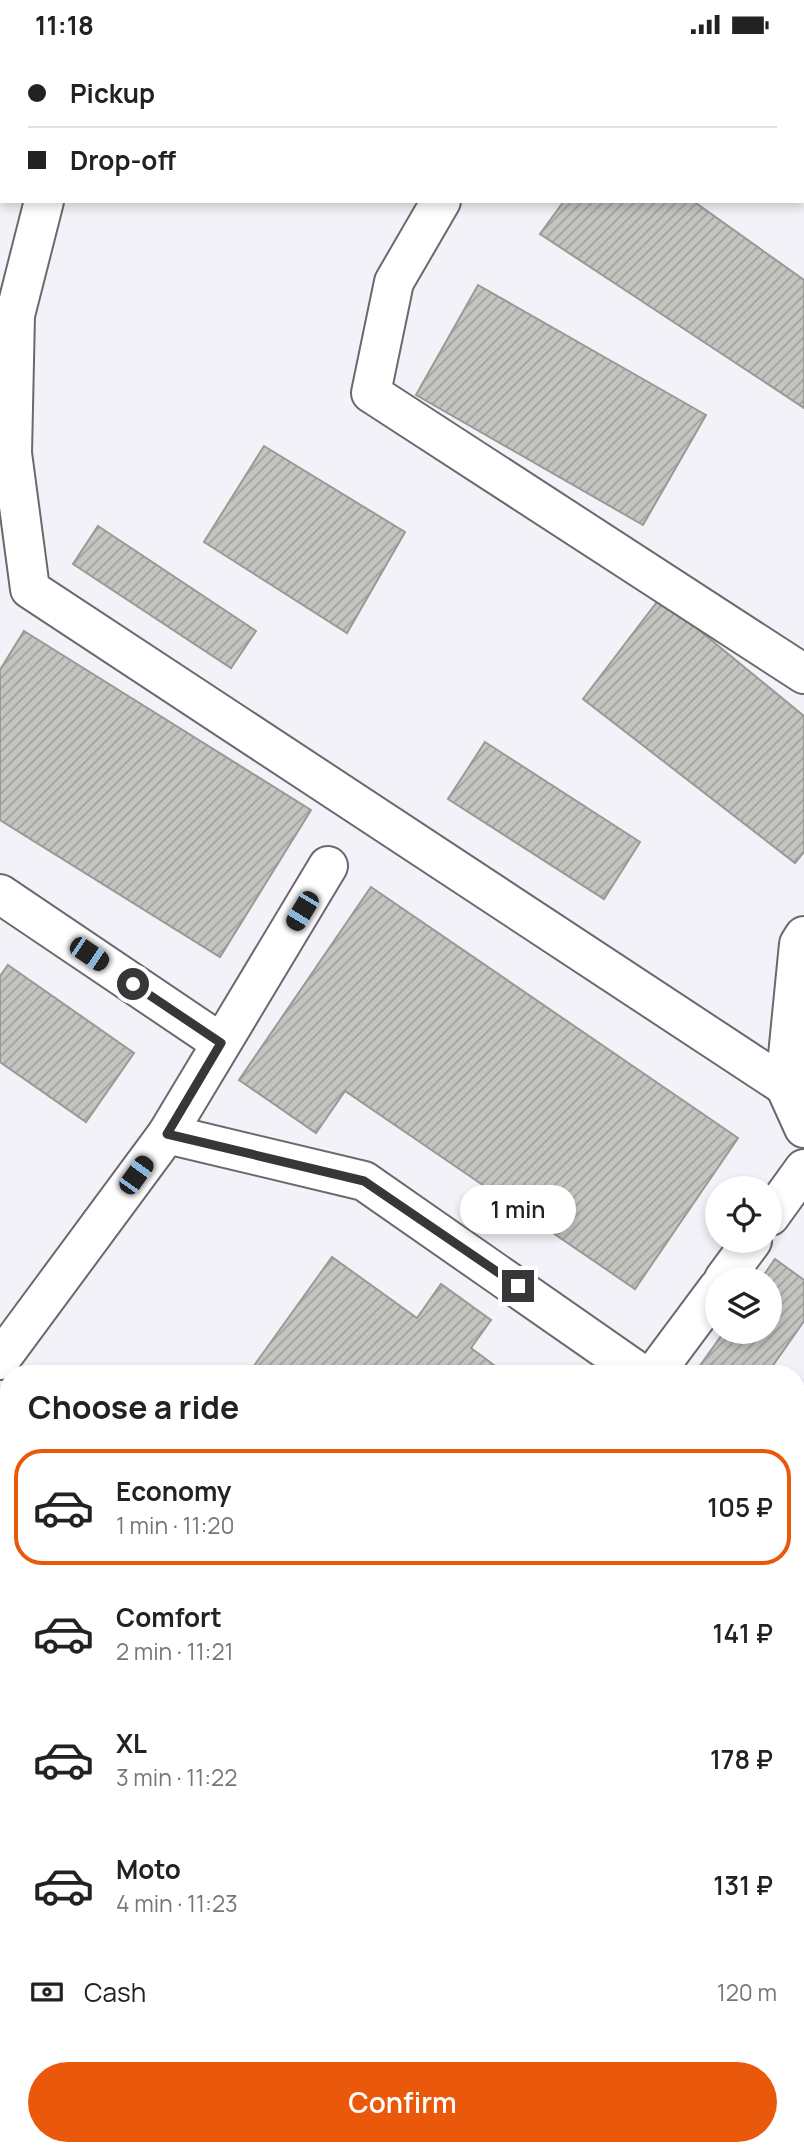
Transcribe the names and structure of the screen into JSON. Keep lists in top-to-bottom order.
{
  "page": {
    "status": "11:18",
    "banner": ["Pickup", "Drop-off"],
    "bubble": "1 min",
    "heading": "Choose a ride",
    "list": [
      {
        "name": "Economy",
        "note": "1 min · 11:20",
        "value": "105 ₽"
      },
      {
        "name": "Comfort",
        "note": "2 min · 11:21",
        "value": "141 ₽"
      },
      {
        "name": "XL",
        "note": "3 min · 11:22",
        "value": "178 ₽"
      },
      {
        "name": "Moto",
        "note": "4 min · 11:23",
        "value": "131 ₽"
      }
    ],
    "pay": ["Cash", "120 m"],
    "buttons": "Confirm"
  }
}
